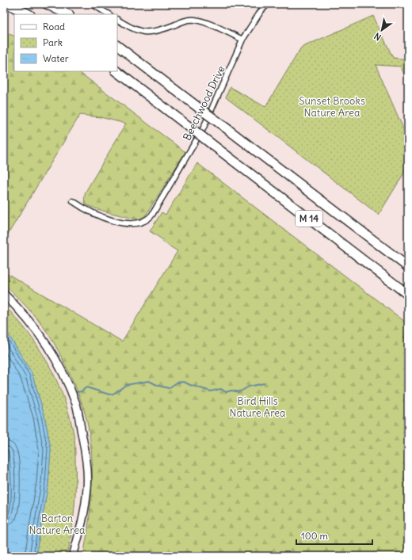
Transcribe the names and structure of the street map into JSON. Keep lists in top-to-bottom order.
{
  "streets": {
    "highway": ["M 14"],
    "street": ["Beechwood Drive"]
  },
  "parks": ["Sunset Brooks Nature Area", "Bird Hills Nature Area", "Barton Nature Area"],
  "legend": ["Road", "Park", "Water"],
  "scale_bar": "100 m",
  "north": "bottom left"
}
